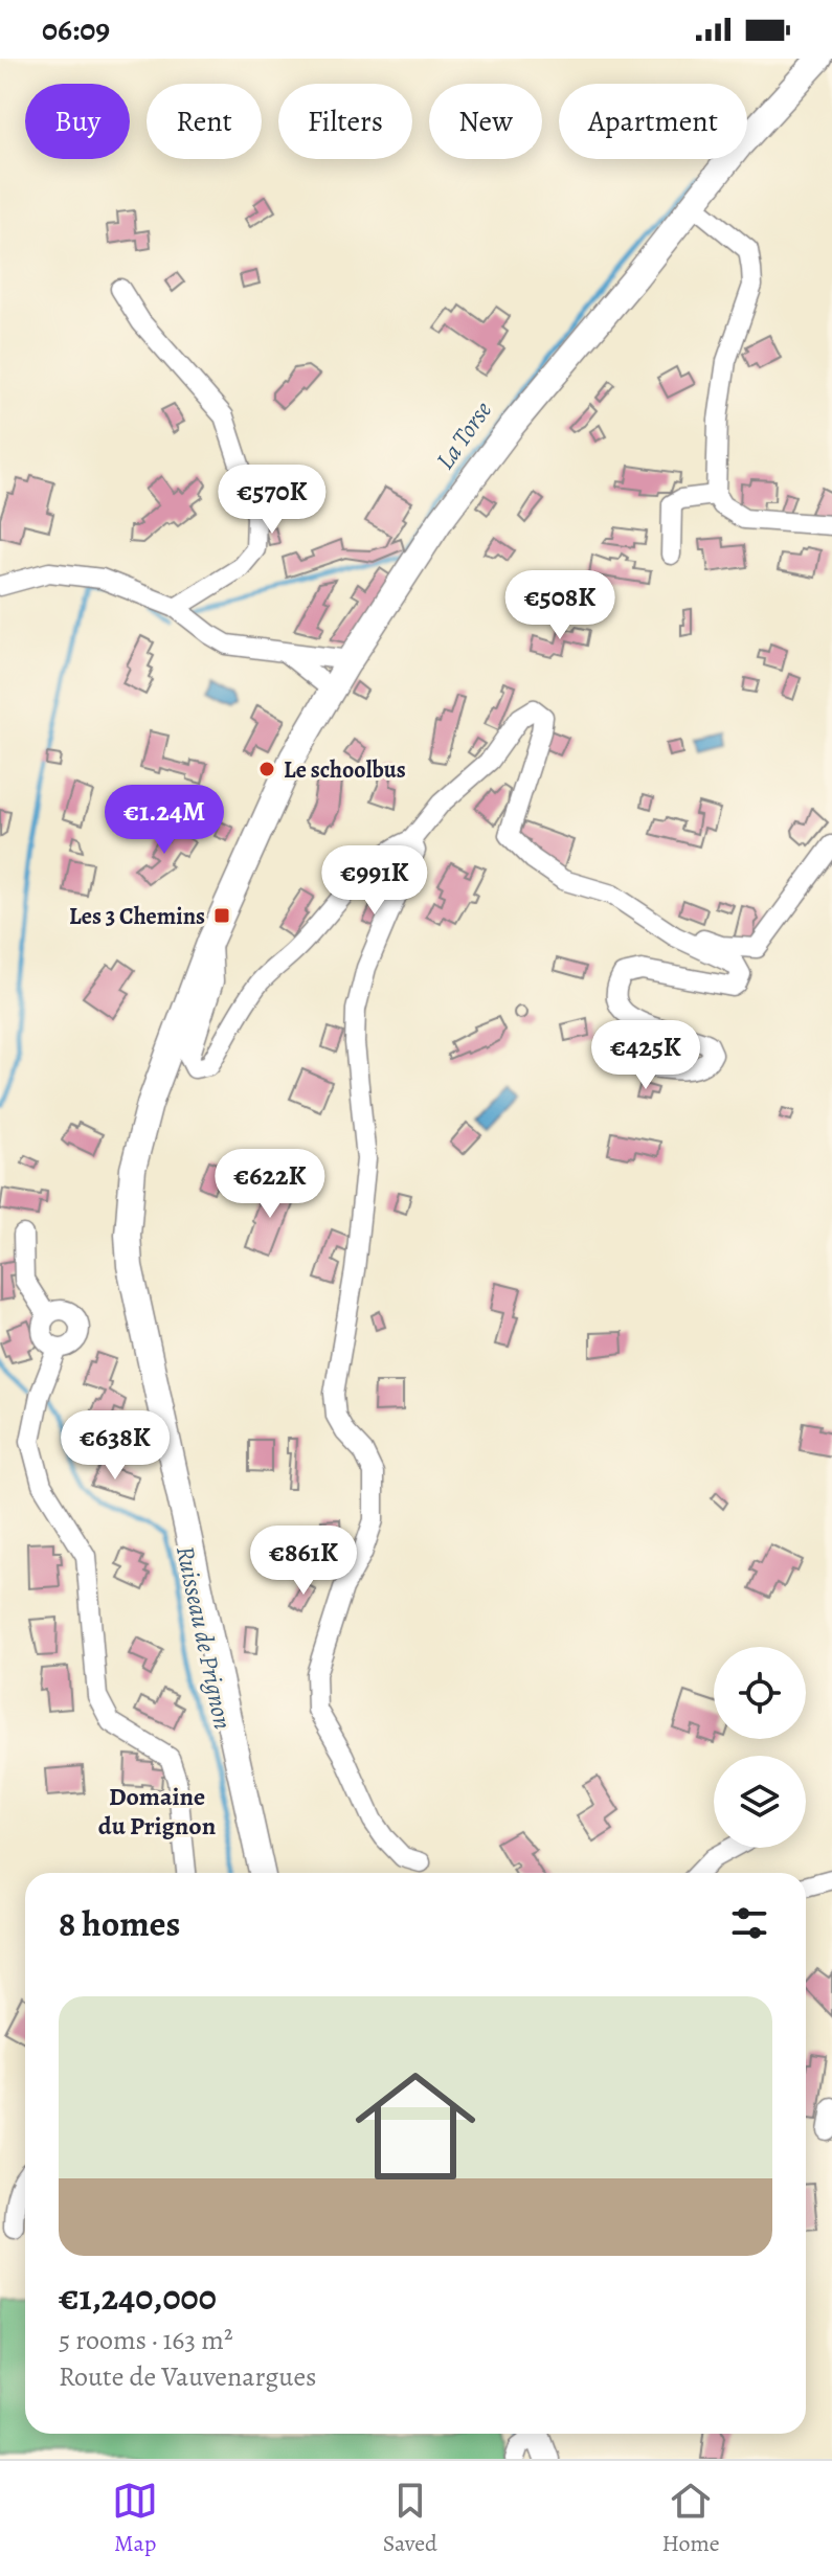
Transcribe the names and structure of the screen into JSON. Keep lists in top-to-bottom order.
{
  "districts": ["Domaine du Prignon"],
  "water": ["La Torse", "Ruisseau de Prignon"],
  "places": {
    "other": ["Le schoolbus"],
    "transit": ["Les 3 Chemins"]
  },
  "page": {
    "status": "06:09",
    "chip": [
      "Buy",
      "Rent",
      "Filters",
      "New",
      "Apartment"
    ],
    "price": [
      "€570K",
      "€508K",
      "€1.24M",
      "€991K",
      "€425K",
      "€622K",
      "€638K",
      "€861K"
    ],
    "heading": "8 homes",
    "list": [
      {
        "name": "€1,240,000",
        "note": "5 rooms · 163 m² · Route de Vauvenargues"
      }
    ],
    "tabs": ["Map", "Saved", "Home"]
  }
}
